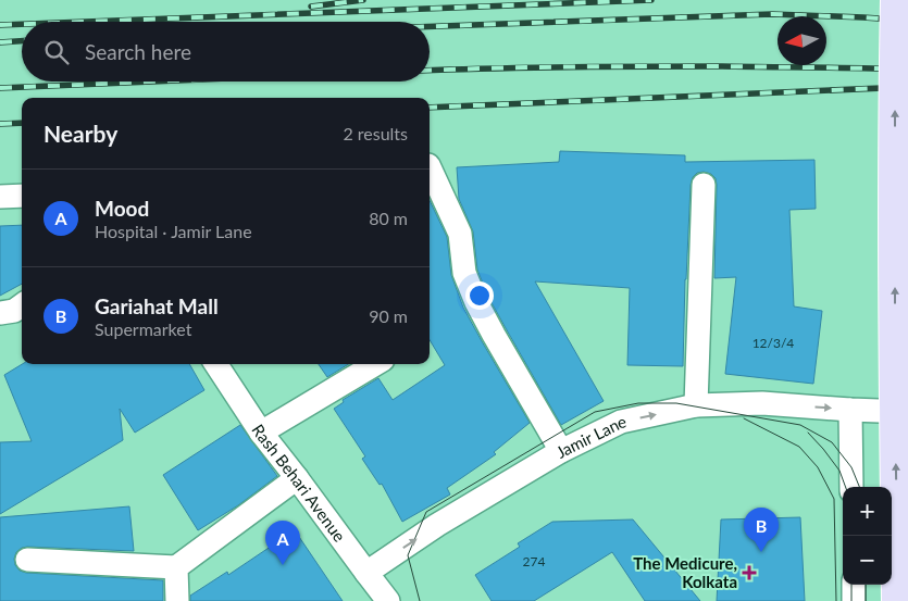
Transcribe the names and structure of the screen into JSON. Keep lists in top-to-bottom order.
{
  "streets": {
    "street": ["Jamir Lane", "Rash Behari Avenue"]
  },
  "crossings": [
    ["Jamir Lane", "Rash Behari Avenue"]
  ],
  "one_way": ["Jamir Lane"],
  "places": {
    "health": ["The Medicure, Kolkata"]
  },
  "house_numbers": ["12/3/4", "274"],
  "north": "left",
  "page": {
    "search": "Search here",
    "heading": ["Nearby", "2 results"],
    "list": [
      {
        "mark": "A",
        "name": "Mood",
        "note": "Hospital · Jamir Lane",
        "value": "80 m"
      },
      {
        "mark": "B",
        "name": "Gariahat Mall",
        "note": "Supermarket",
        "value": "90 m"
      }
    ],
    "map_buttons": ["+", "−"],
    "pins": ["B", "A"]
  }
}
